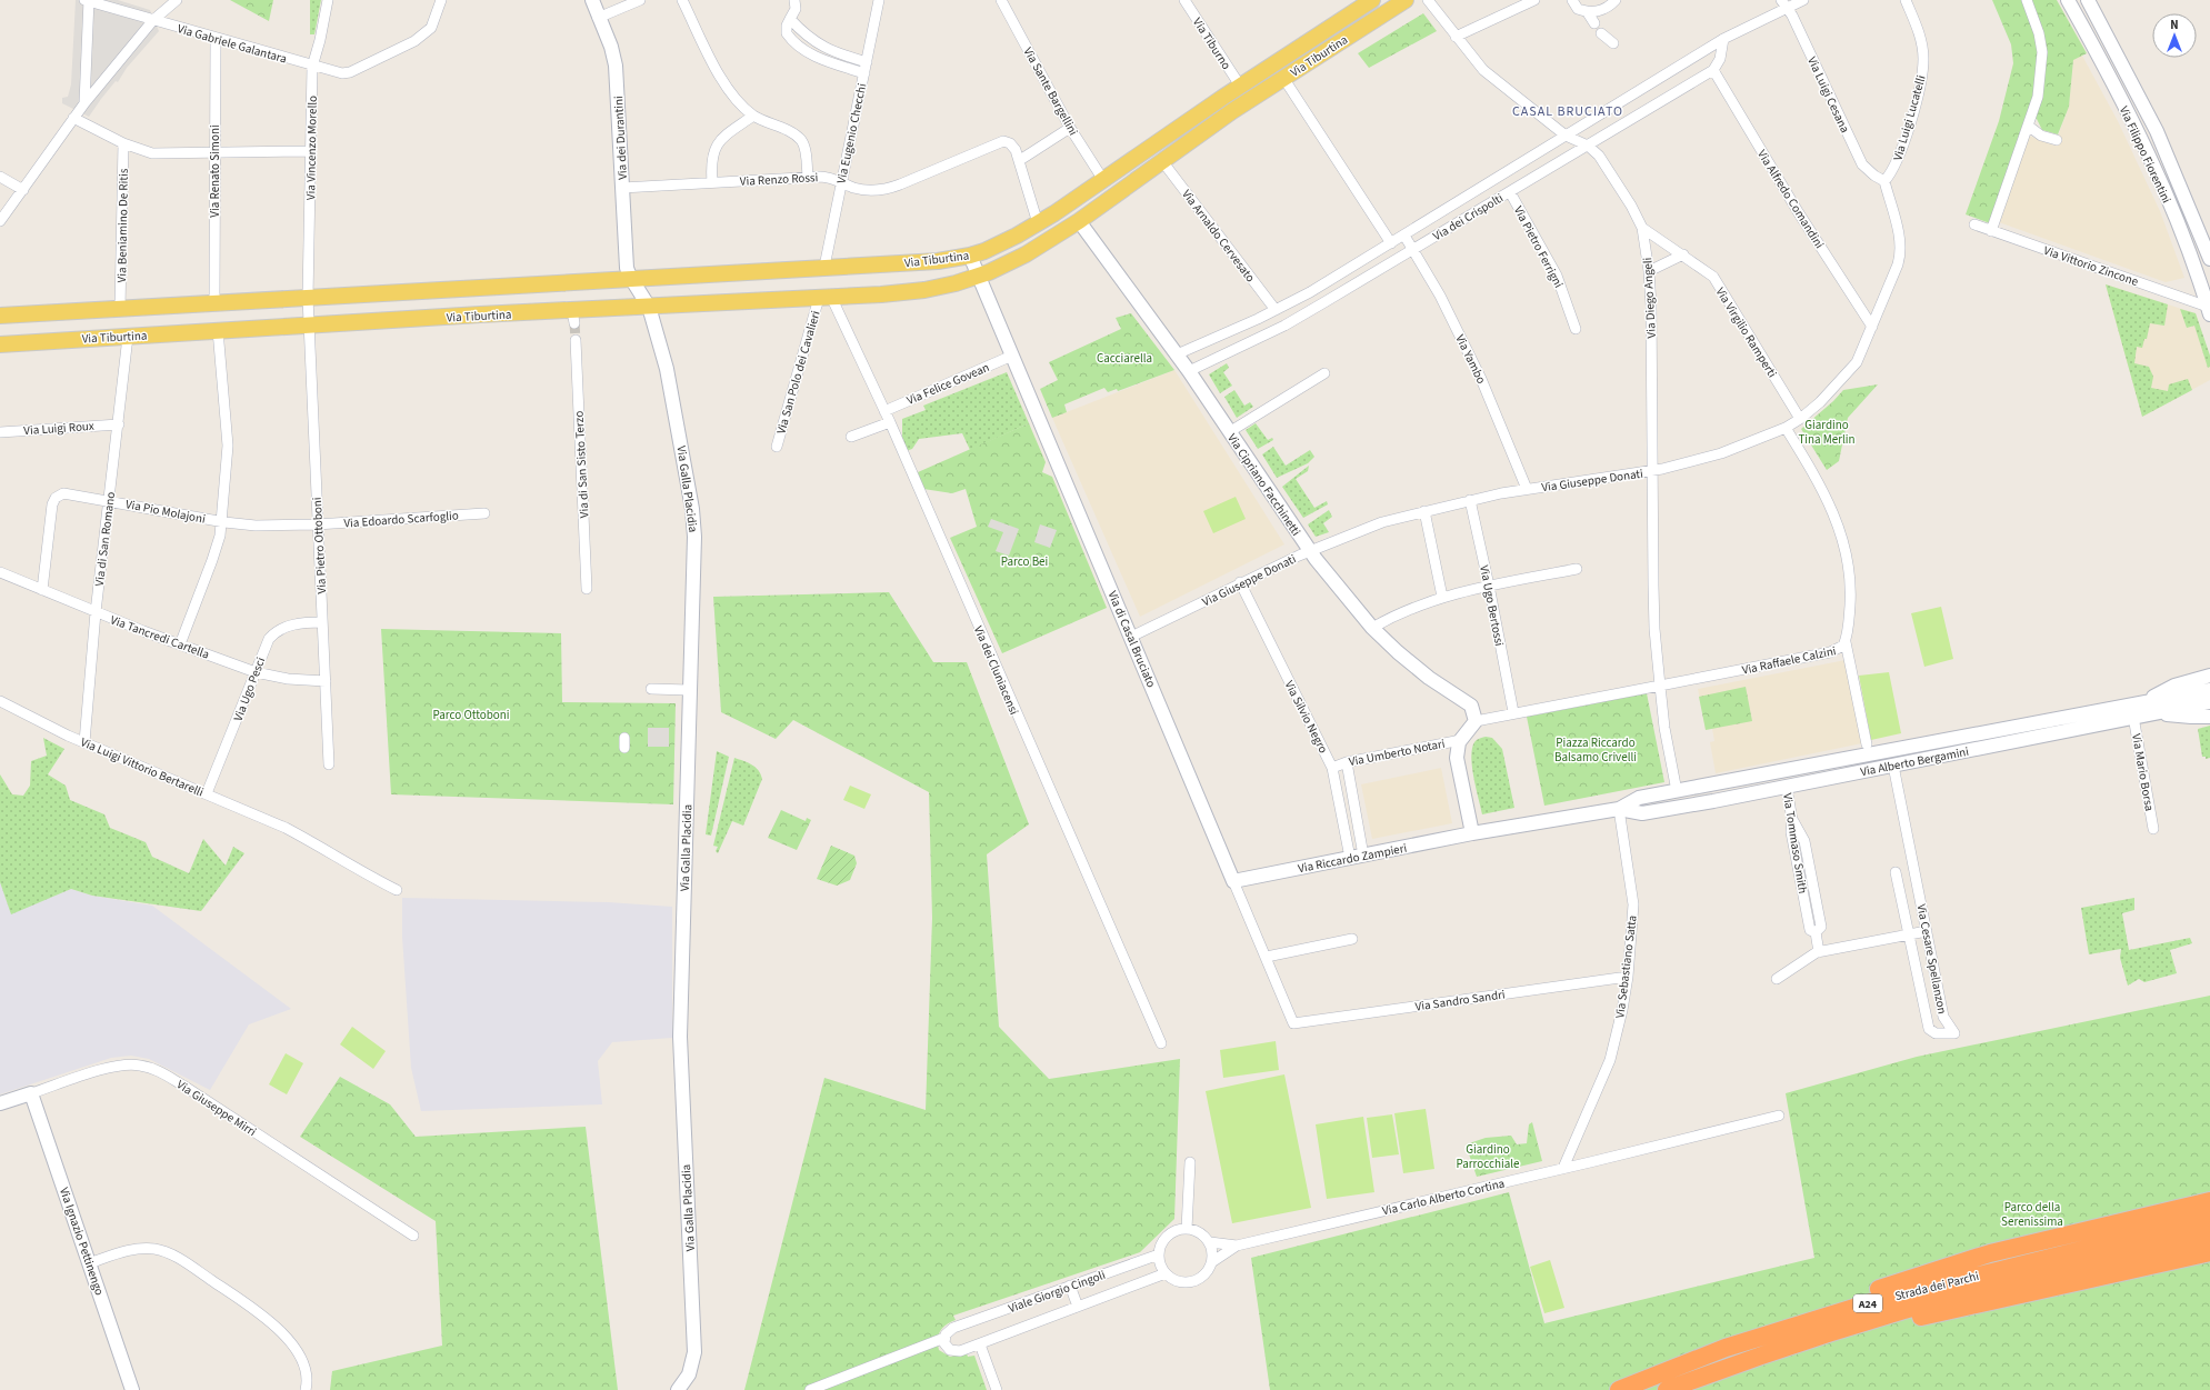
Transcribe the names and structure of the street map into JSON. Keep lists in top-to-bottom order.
{
  "streets": {
    "highway": ["Strada dei Parchi", "A24"],
    "main road": ["Via Tiburtina"],
    "street": [
      "Via Gabriele Galantara",
      "Via Tiburno",
      "Via Sante Bargellini",
      "Via Luigi Cesana",
      "Via Luigi Lucatelli",
      "Via Eugenio Checchi",
      "Via dei Durantini",
      "Via Vincenzo Morello",
      "Via Filippo Fiorentini",
      "Via Renato Simoni",
      "Via Renzo Rossi",
      "Via Alfredo Comandini",
      "Via dei Crispolti",
      "Via Beniamino De Ritis",
      "Via Arnaldo Cervesato",
      "Via Pietro Ferrigni",
      "Via Vittorio Zincone",
      "Via Diego Angeli",
      "Via Virgilio Ramperti",
      "Via Yambo",
      "Via San Polo dei Cavalieri",
      "Via Felice Govean",
      "Via Luigi Roux",
      "Via di San Sisto Terzo",
      "Via Giuseppe Donati",
      "Via Cipriano Facchinetti",
      "Via Galla Placidia",
      "Via Pio Molajoni",
      "Via Edoardo Scarfoglio",
      "Via di San Romano",
      "Via Pietro Ottoboni",
      "Via Ugo Bertossi",
      "Via Tancredi Cartella",
      "Via di Casal Bruciato",
      "Via Raffaele Calzini",
      "Via dei Cluniacensi",
      "Via Ugo Pesci",
      "Via Silvio Negro",
      "Via Umberto Notari",
      "Via Alberto Bergamini",
      "Via Luigi Vittorio Bertarelli",
      "Via Mario Borsa",
      "Via Tommaso Smith",
      "Via Riccardo Zampieri",
      "Via Cesare Spellanzon",
      "Via Sebastiano Satta",
      "Via Sandro Sandri",
      "Via Giuseppe Mirri",
      "Via Carlo Alberto Cortina",
      "Via Ignazio Pettinengo",
      "Viale Giorgio Cingoli"
    ]
  },
  "crossings": [
    ["Via Gabriele Galantara", "Via Vincenzo Morello"],
    ["Via Gabriele Galantara", "Via Renato Simoni"],
    ["Via Tiburno", "Via Tiburtina"],
    ["Via Tiburtina", "Via Sante Bargellini"],
    ["Via Tiburtina", "Via Eugenio Checchi"],
    ["Via Tiburtina", "Via dei Durantini"],
    ["Via Tiburtina", "Via Vincenzo Morello"],
    ["Via Tiburtina", "Via Renato Simoni"],
    ["Via Tiburtina", "Via Beniamino De Ritis"],
    ["Via Tiburtina", "Via Arnaldo Cervesato"],
    ["Via Tiburtina", "Via San Polo dei Cavalieri"],
    ["Via Tiburtina", "Via Cipriano Facchinetti"],
    ["Via Tiburtina", "Via Galla Placidia"],
    ["Via Tiburtina", "Via di San Romano"],
    ["Via Tiburtina", "Via Pietro Ottoboni"],
    ["Via Tiburtina", "Via di Casal Bruciato"],
    ["Via Tiburtina", "Via dei Cluniacensi"],
    ["Via Luigi Cesana", "Via Luigi Lucatelli"],
    ["Via Luigi Cesana", "Via dei Crispolti"],
    ["Via Luigi Cesana", "Via Giuseppe Donati"],
    ["Via Luigi Lucatelli", "Via Giuseppe Donati"],
    ["Via Eugenio Checchi", "Via Renzo Rossi"],
    ["Via dei Durantini", "Via Renzo Rossi"],
    ["Via Filippo Fiorentini", "Via Vittorio Zincone"],
    ["Via Alfredo Comandini", "Via dei Crispolti"],
    ["Via Alfredo Comandini", "Via Giuseppe Donati"],
    ["Via dei Crispolti", "Via Arnaldo Cervesato"],
    ["Via dei Crispolti", "Via Pietro Ferrigni"],
    ["Via dei Crispolti", "Via Diego Angeli"],
    ["Via dei Crispolti", "Via Yambo"],
    ["Via dei Crispolti", "Via Cipriano Facchinetti"],
    ["Via Diego Angeli", "Via Virgilio Ramperti"],
    ["Via Diego Angeli", "Via Giuseppe Donati"],
    ["Via Diego Angeli", "Via Raffaele Calzini"],
    ["Via Virgilio Ramperti", "Via Giuseppe Donati"],
    ["Via Yambo", "Via Giuseppe Donati"],
    ["Via San Polo dei Cavalieri", "Via dei Cluniacensi"],
    ["Via Felice Govean", "Via di Casal Bruciato"],
    ["Via Felice Govean", "Via dei Cluniacensi"],
    ["Via Luigi Roux", "Via di San Romano"],
    ["Via Giuseppe Donati", "Via Cipriano Facchinetti"],
    ["Via Giuseppe Donati", "Via Ugo Bertossi"],
    ["Via Giuseppe Donati", "Via di Casal Bruciato"],
    ["Via Giuseppe Donati", "Via Raffaele Calzini"],
    ["Via Giuseppe Donati", "Via Silvio Negro"],
    ["Via Pio Molajoni", "Via Edoardo Scarfoglio"],
    ["Via Pio Molajoni", "Via di San Romano"],
    ["Via Pio Molajoni", "Via Pietro Ottoboni"],
    ["Via Pio Molajoni", "Via Tancredi Cartella"],
    ["Via Edoardo Scarfoglio", "Via Pietro Ottoboni"],
    ["Via di San Romano", "Via Tancredi Cartella"],
    ["Via di San Romano", "Via Luigi Vittorio Bertarelli"],
    ["Via Pietro Ottoboni", "Via Tancredi Cartella"],
    ["Via Pietro Ottoboni", "Via Ugo Pesci"],
    ["Via Tancredi Cartella", "Via Ugo Pesci"],
    ["Via di Casal Bruciato", "Via Riccardo Zampieri"],
    ["Via di Casal Bruciato", "Via Sandro Sandri"],
    ["Via Ugo Pesci", "Via Luigi Vittorio Bertarelli"],
    ["Via Silvio Negro", "Via Umberto Notari"],
    ["Via Silvio Negro", "Via Riccardo Zampieri"],
    ["Via Alberto Bergamini", "Via Mario Borsa"],
    ["Via Alberto Bergamini", "Via Tommaso Smith"],
    ["Via Alberto Bergamini", "Via Cesare Spellanzon"],
    ["Via Alberto Bergamini", "Via Sebastiano Satta"],
    ["Via Sebastiano Satta", "Via Sandro Sandri"],
    ["Via Sebastiano Satta", "Via Carlo Alberto Cortina"],
    ["Via Giuseppe Mirri", "Via Ignazio Pettinengo"],
    ["Via Carlo Alberto Cortina", "Viale Giorgio Cingoli"]
  ],
  "districts": ["CASAL BRUCIATO"],
  "parks": [
    "Cacciarella",
    "Giardino Tina Merlin",
    "Parco Bei",
    "Parco Ottoboni",
    "Piazza Riccardo Balsamo Crivelli",
    "Giardino Parrocchiale",
    "Parco della Serenissima"
  ],
  "north": "top"
}
